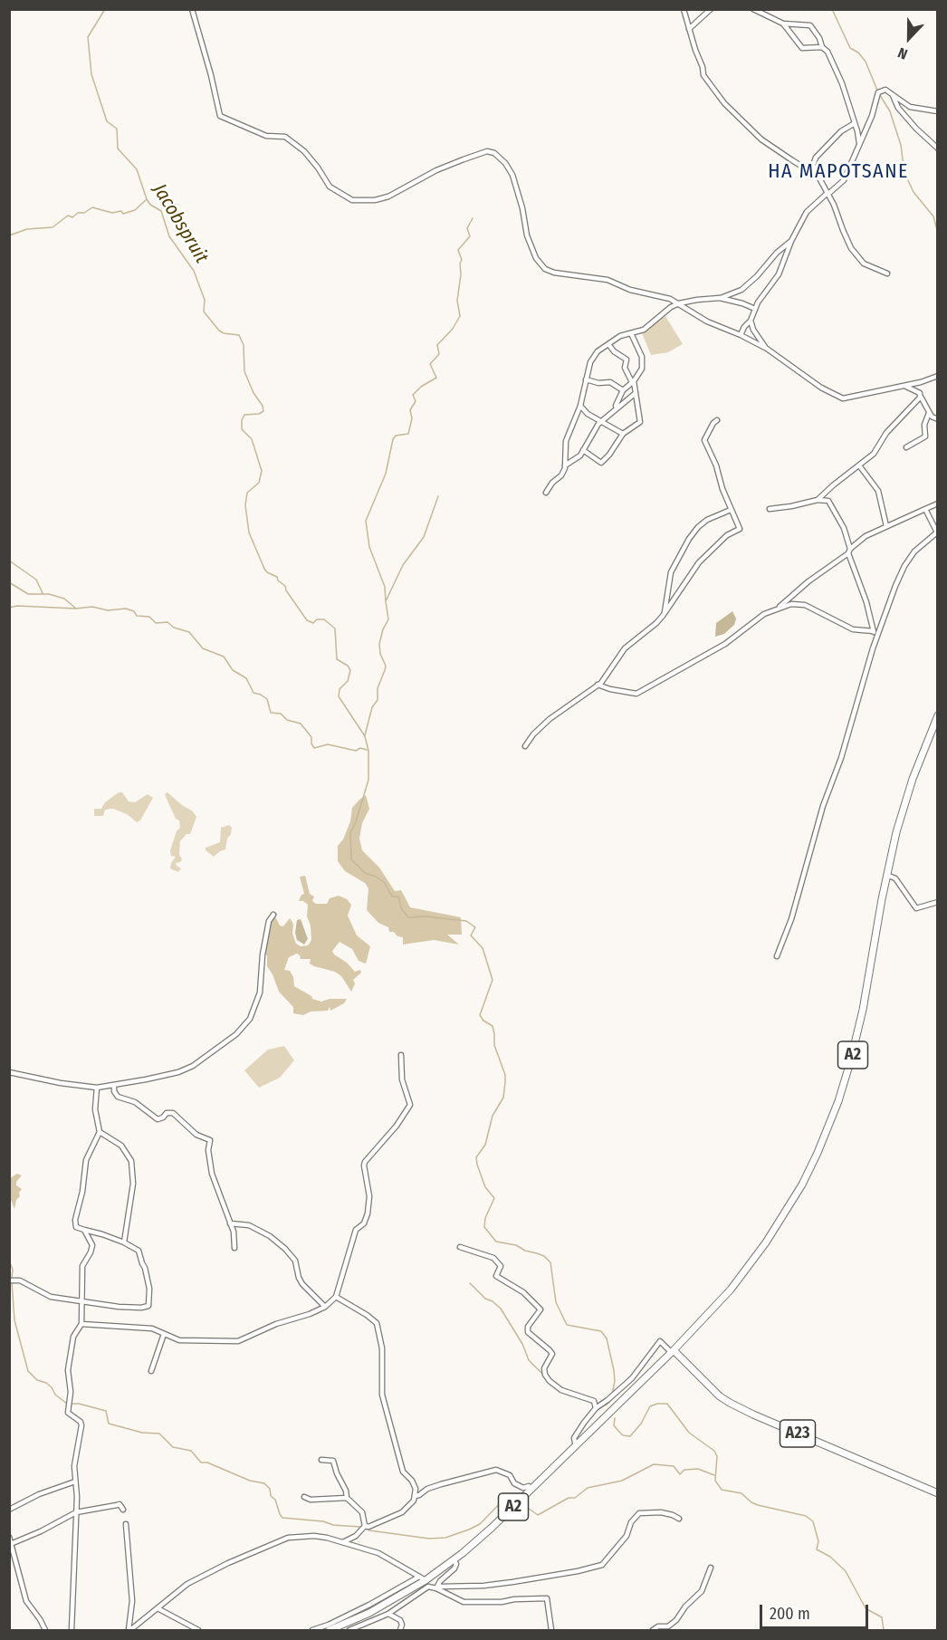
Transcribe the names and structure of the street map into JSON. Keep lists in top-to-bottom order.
{
  "streets": {
    "main road": ["A2", "A23"]
  },
  "crossings": [
    ["A2", "A23"]
  ],
  "districts": ["HA MAPOTSANE"],
  "water": ["Jacobspruit"],
  "scale_bar": "200 m",
  "north": "bottom"
}
